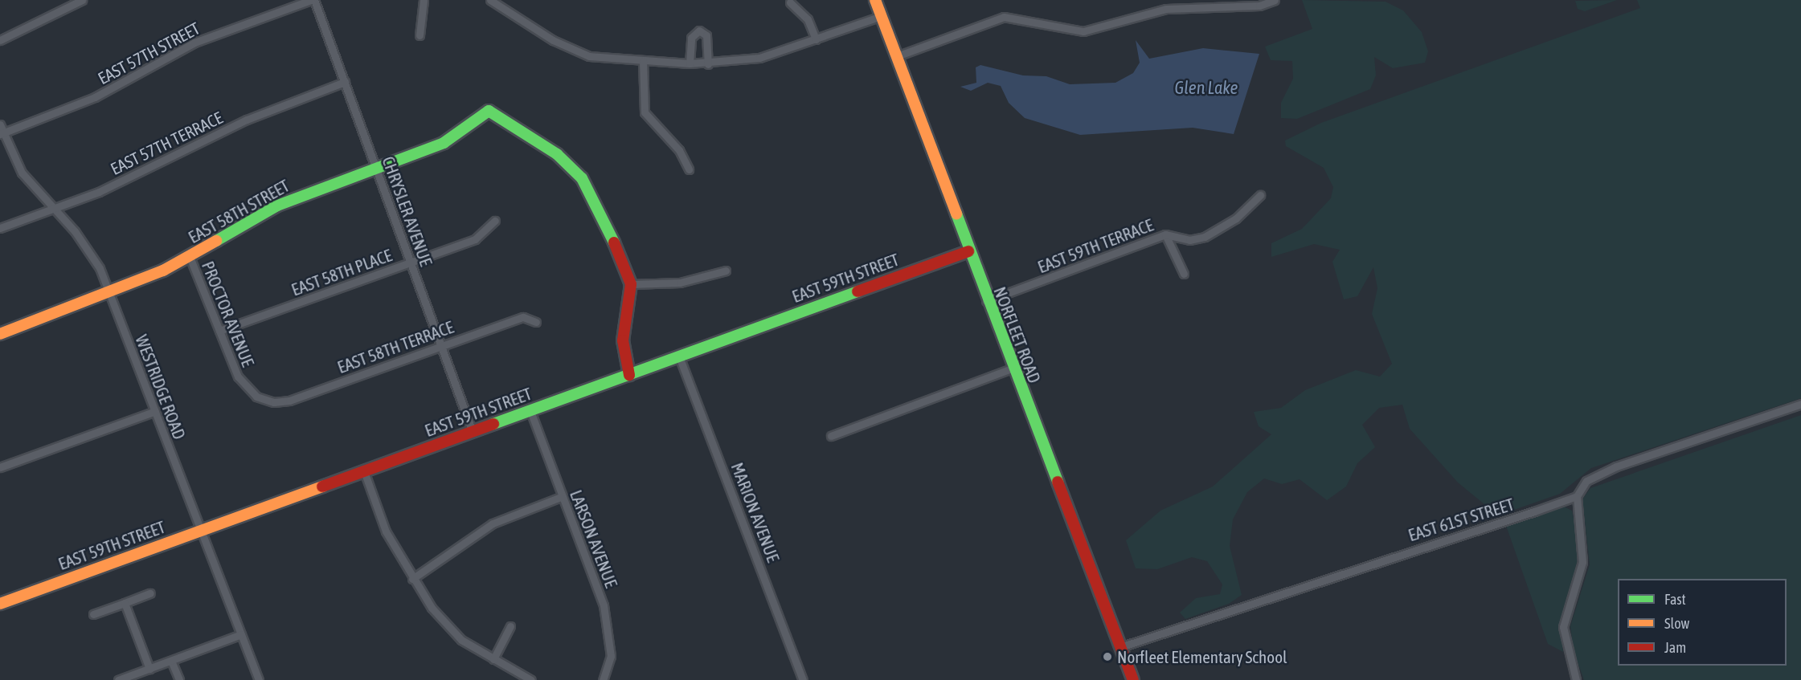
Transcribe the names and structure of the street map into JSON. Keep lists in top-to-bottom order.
{
  "streets": {
    "street": [
      "EAST 57TH STREET",
      "EAST 57TH TERRACE",
      "EAST 58TH STREET",
      "CHRYSLER AVENUE",
      "EAST 59TH TERRACE",
      "EAST 58TH PLACE",
      "EAST 59TH STREET",
      "PROCTOR AVENUE",
      "NORFLEET ROAD",
      "EAST 58TH TERRACE",
      "WESTRIDGE ROAD",
      "MARION AVENUE",
      "EAST 61ST STREET",
      "LARSON AVENUE"
    ]
  },
  "crossings": [
    ["EAST 57TH STREET", "CHRYSLER AVENUE"],
    ["EAST 57TH STREET", "WESTRIDGE ROAD"],
    ["EAST 57TH TERRACE", "CHRYSLER AVENUE"],
    ["EAST 57TH TERRACE", "WESTRIDGE ROAD"],
    ["EAST 58TH STREET", "CHRYSLER AVENUE"],
    ["EAST 58TH STREET", "PROCTOR AVENUE"],
    ["EAST 58TH STREET", "WESTRIDGE ROAD"],
    ["CHRYSLER AVENUE", "EAST 58TH PLACE"],
    ["CHRYSLER AVENUE", "EAST 59TH STREET"],
    ["CHRYSLER AVENUE", "EAST 58TH TERRACE"],
    ["EAST 59TH TERRACE", "NORFLEET ROAD"],
    ["EAST 58TH PLACE", "PROCTOR AVENUE"],
    ["EAST 59TH STREET", "NORFLEET ROAD"],
    ["EAST 59TH STREET", "WESTRIDGE ROAD"],
    ["EAST 59TH STREET", "MARION AVENUE"],
    ["EAST 59TH STREET", "LARSON AVENUE"],
    ["PROCTOR AVENUE", "EAST 58TH TERRACE"],
    ["NORFLEET ROAD", "EAST 61ST STREET"]
  ],
  "water": ["Glen Lake"],
  "places": ["Norfleet Elementary School"],
  "legend": ["Fast", "Slow", "Jam"]
}
